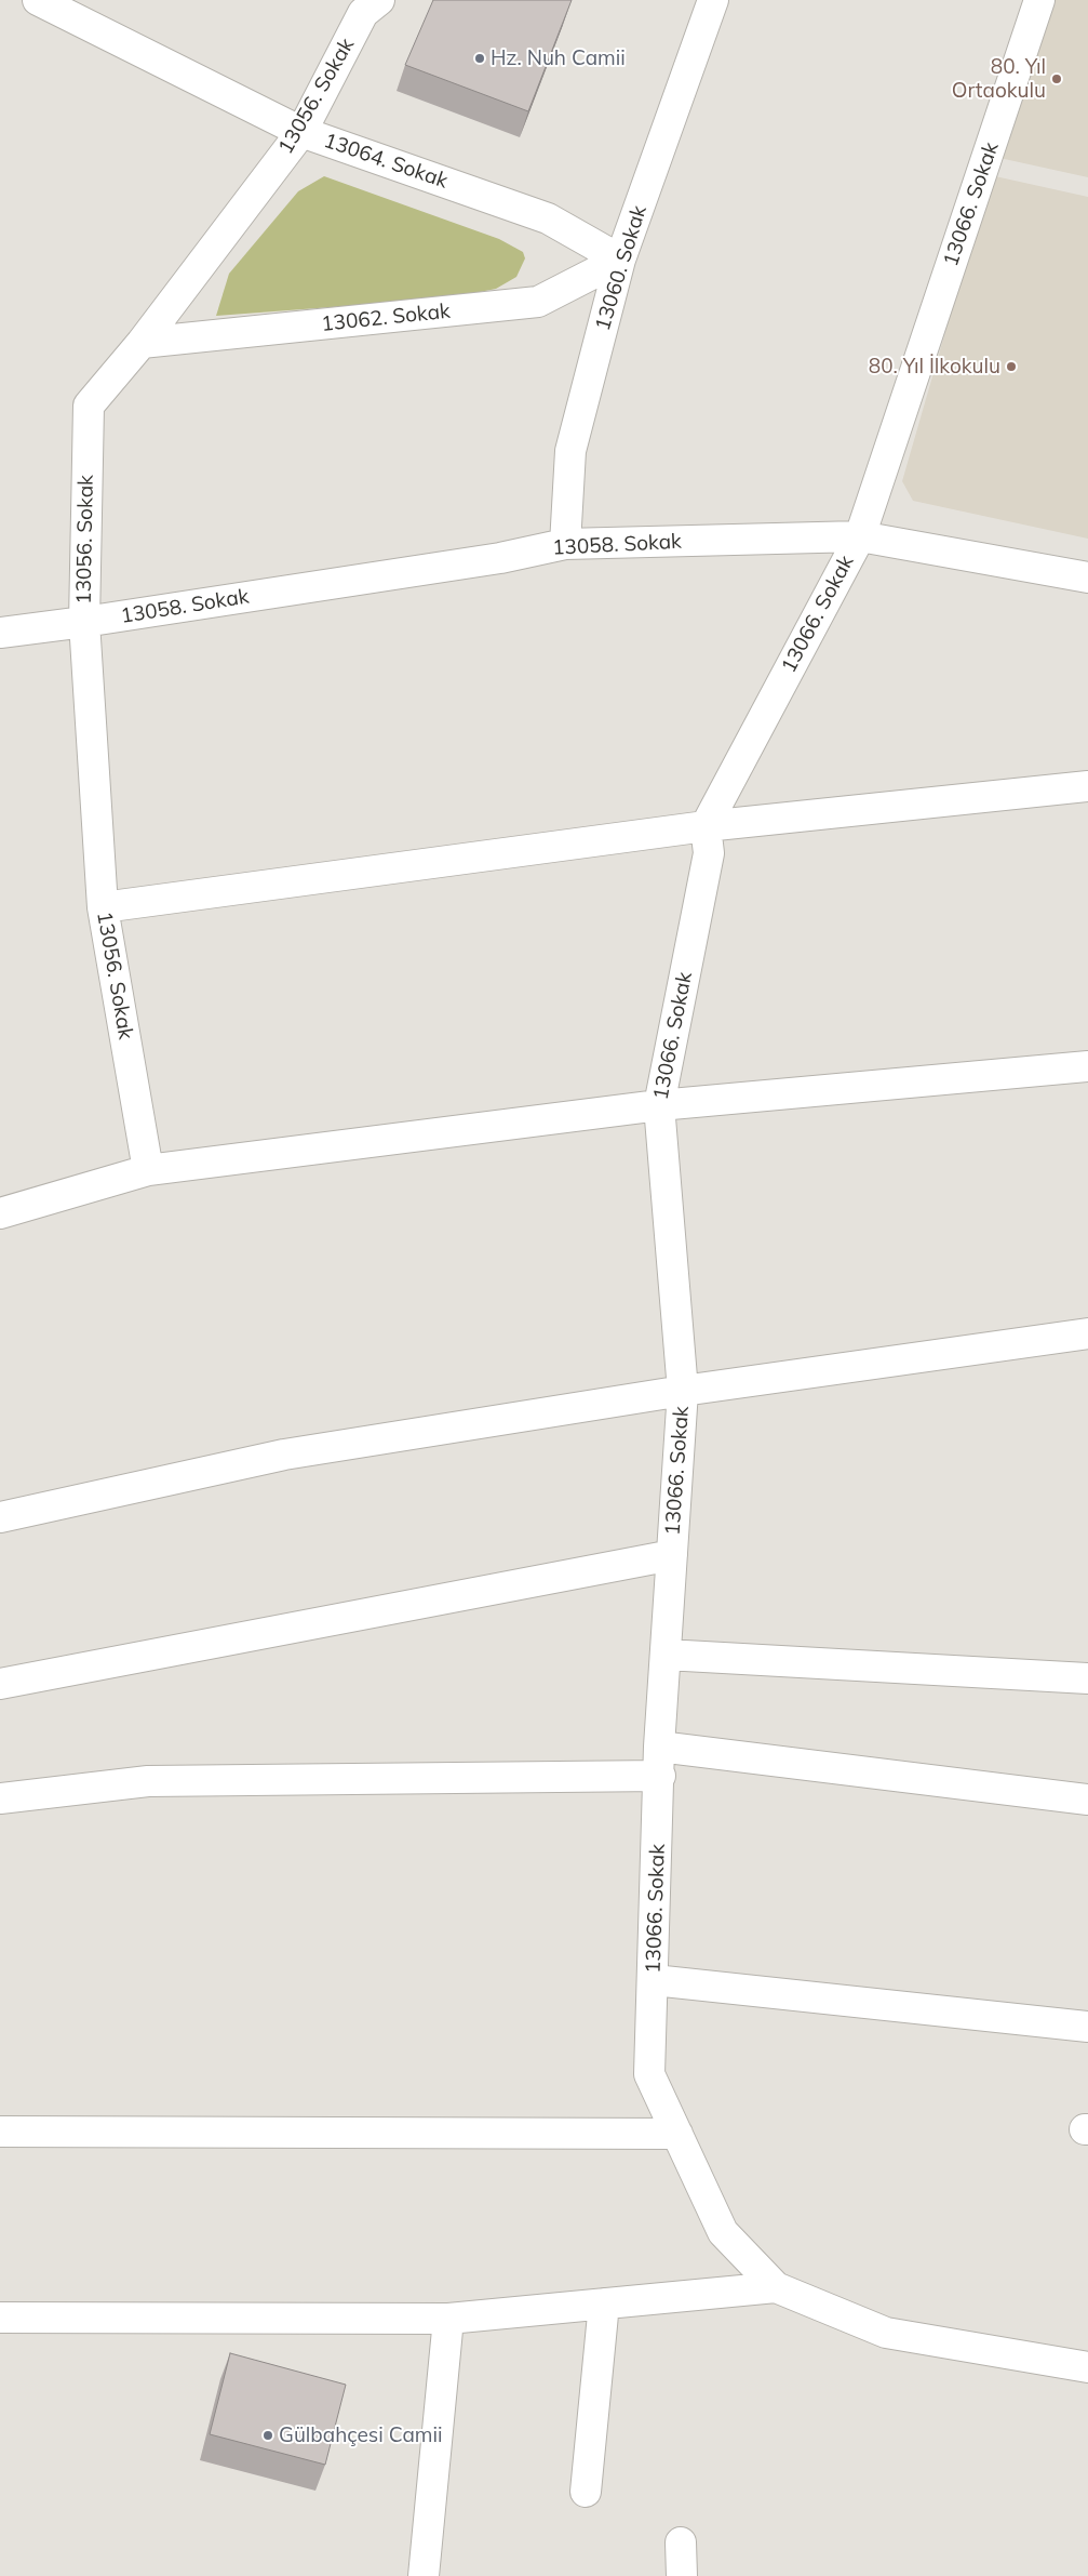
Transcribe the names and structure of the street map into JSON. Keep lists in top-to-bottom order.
{
  "streets": {
    "street": [
      "13056. Sokak",
      "13064. Sokak",
      "13066. Sokak",
      "13060. Sokak",
      "13062. Sokak",
      "13058. Sokak"
    ]
  },
  "crossings": [
    ["13056. Sokak", "13064. Sokak"],
    ["13056. Sokak", "13062. Sokak"],
    ["13056. Sokak", "13058. Sokak"],
    ["13064. Sokak", "13060. Sokak"],
    ["13064. Sokak", "13062. Sokak"],
    ["13066. Sokak", "13058. Sokak"],
    ["13060. Sokak", "13062. Sokak"],
    ["13060. Sokak", "13058. Sokak"]
  ],
  "places": [
    "Hz. Nuh Camii",
    "80. Yıl Ortaokulu",
    "80. Yıl İlkokulu",
    "Gülbahçesi Camii"
  ]
}
